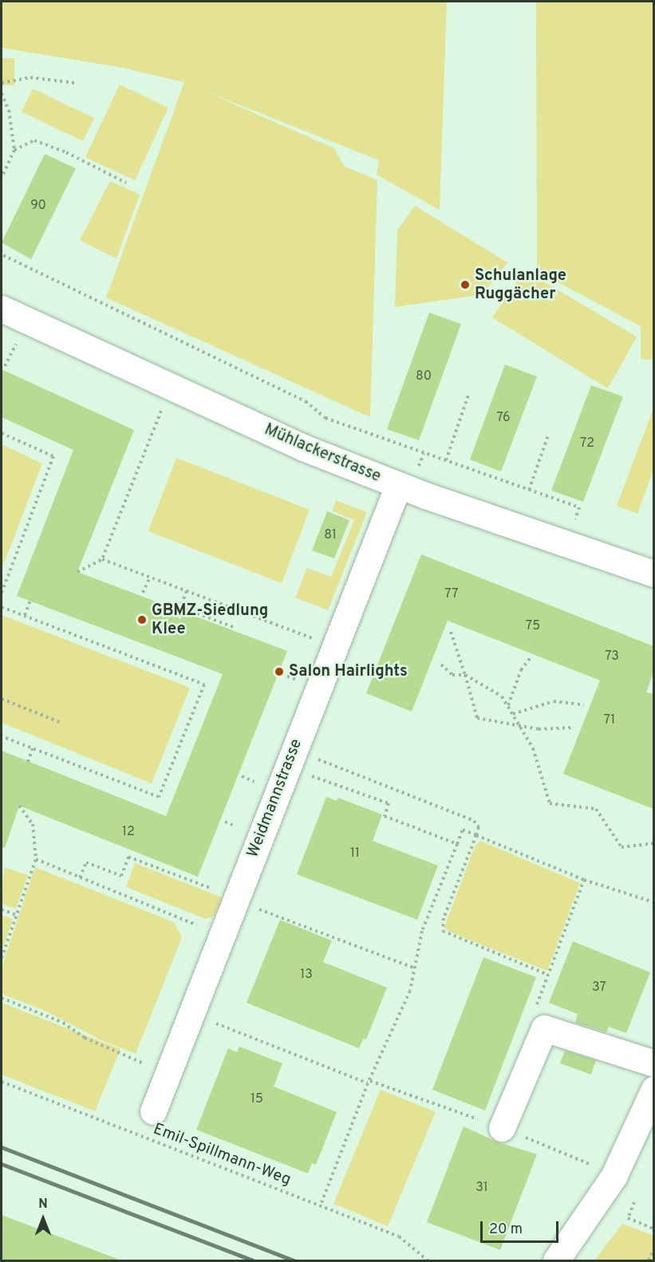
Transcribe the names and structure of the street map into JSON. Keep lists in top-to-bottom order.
{
  "streets": {
    "street": ["Mühlackerstrasse", "Weidmannstrasse"],
    "path": ["Emil-Spillmann-Weg"]
  },
  "crossings": [
    ["Mühlackerstrasse", "Weidmannstrasse"]
  ],
  "places": ["Schulanlage Ruggächer", "GBMZ-Siedlung Klee", "Salon Hairlights"],
  "house_numbers": [
    "90",
    "80",
    "76",
    "72",
    "81",
    "77",
    "75",
    "73",
    "71",
    "12",
    "11",
    "13",
    "37",
    "15",
    "31"
  ],
  "scale_bar": "20 m",
  "north": "top"
}
